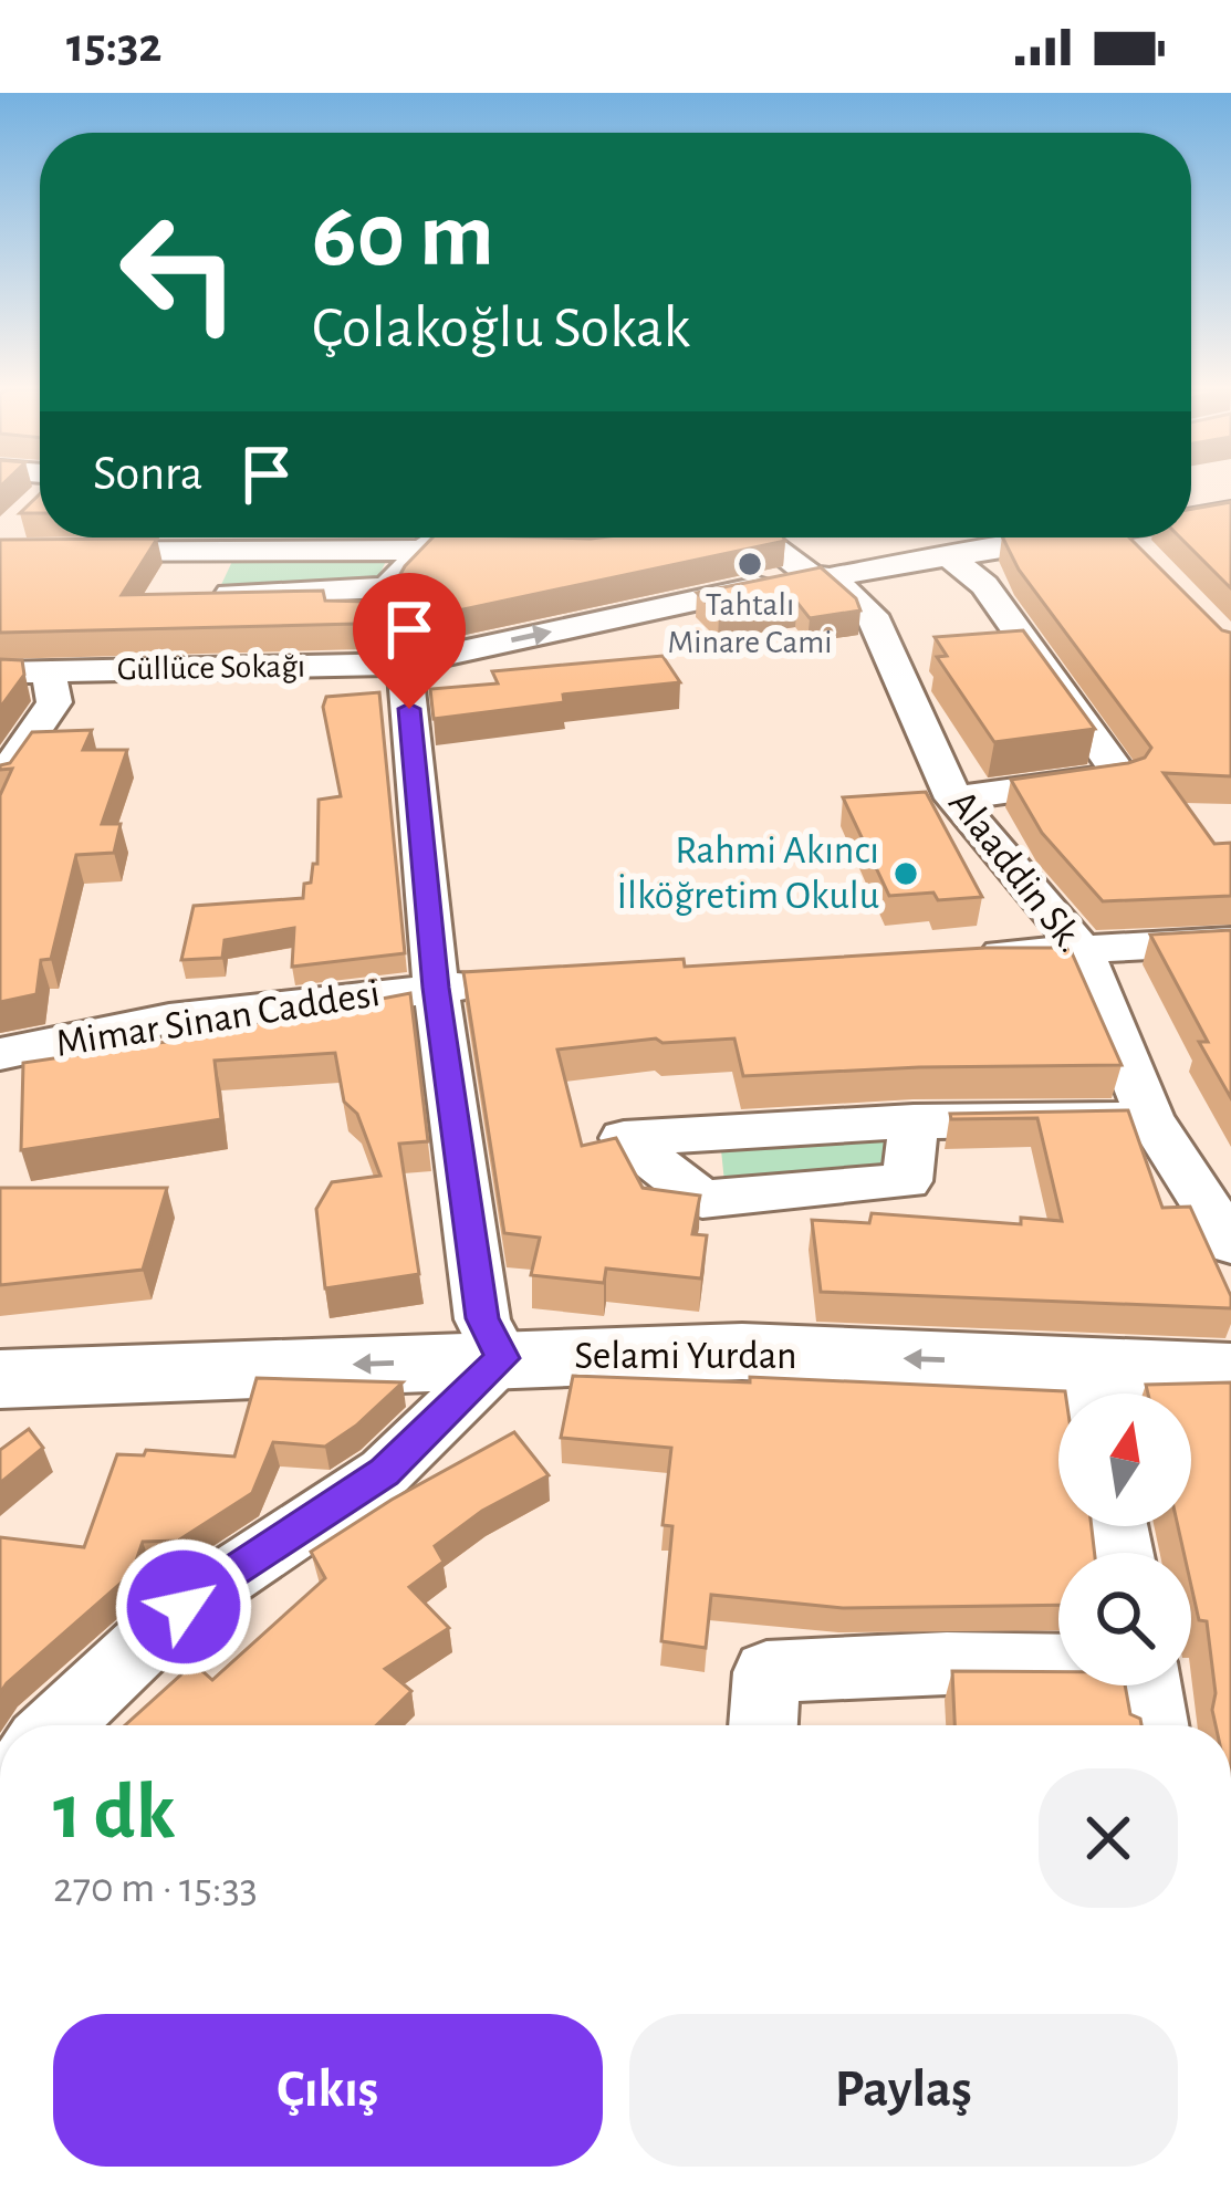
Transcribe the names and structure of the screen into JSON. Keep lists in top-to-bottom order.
{
  "streets": {
    "main road": ["Selami Yurdan"],
    "street": ["Güllüce Sokağı", "Alaaddin Sk.", "Mimar Sinan Caddesi"]
  },
  "crossings": [
    ["Güllüce Sokağı", "Alaaddin Sk."]
  ],
  "one_way": ["Güllüce Sokağı", "Selami Yurdan"],
  "places": ["Tahtalı Minare Cami", "Rahmi Akıncı İlköğretim Okulu"],
  "north": "top",
  "page": {
    "status": "15:32",
    "turn": ["60 m", "Çolakoğlu Sokak"],
    "then": "Sonra",
    "heading": ["1 dk", "270 m · 15:33"],
    "buttons": ["Çıkış", "Paylaş"]
  }
}
